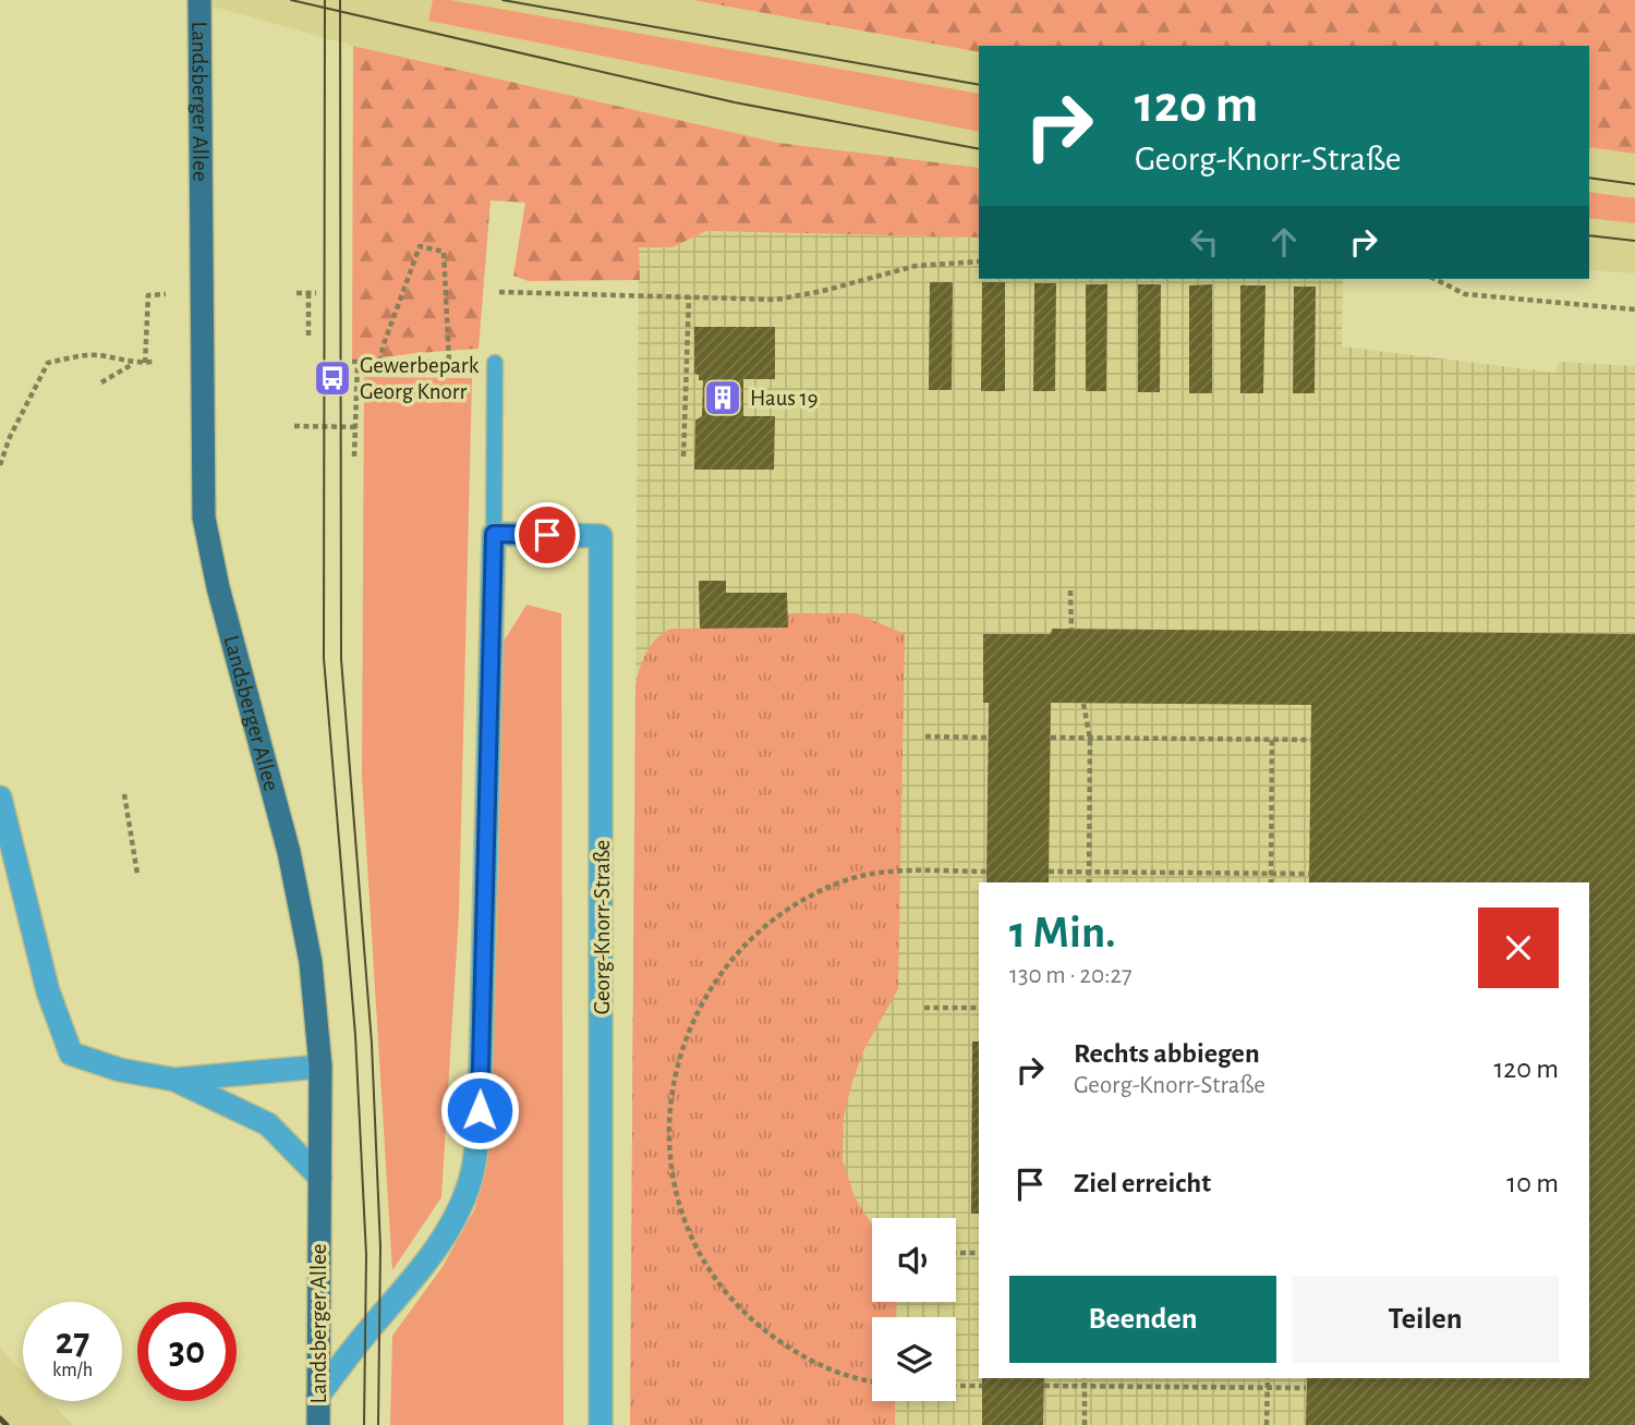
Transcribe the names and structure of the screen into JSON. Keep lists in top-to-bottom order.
{
  "streets": {
    "main road": ["Landsberger Allee"],
    "street": ["Georg-Knorr-Straße"]
  },
  "places": {
    "bus stop": ["Gewerbepark Georg Knorr"],
    "building": ["Haus 19"]
  },
  "page": {
    "turn": ["120 m", "Georg-Knorr-Straße"],
    "heading": ["1 Min.", "130 m · 20:27"],
    "list": [
      {
        "name": "Rechts abbiegen",
        "note": "Georg-Knorr-Straße",
        "value": "120 m"
      },
      {
        "name": "Ziel erreicht",
        "value": "10 m"
      }
    ],
    "buttons": ["Beenden", "Teilen"],
    "speed": "27 km/h",
    "limit": "30"
  }
}
